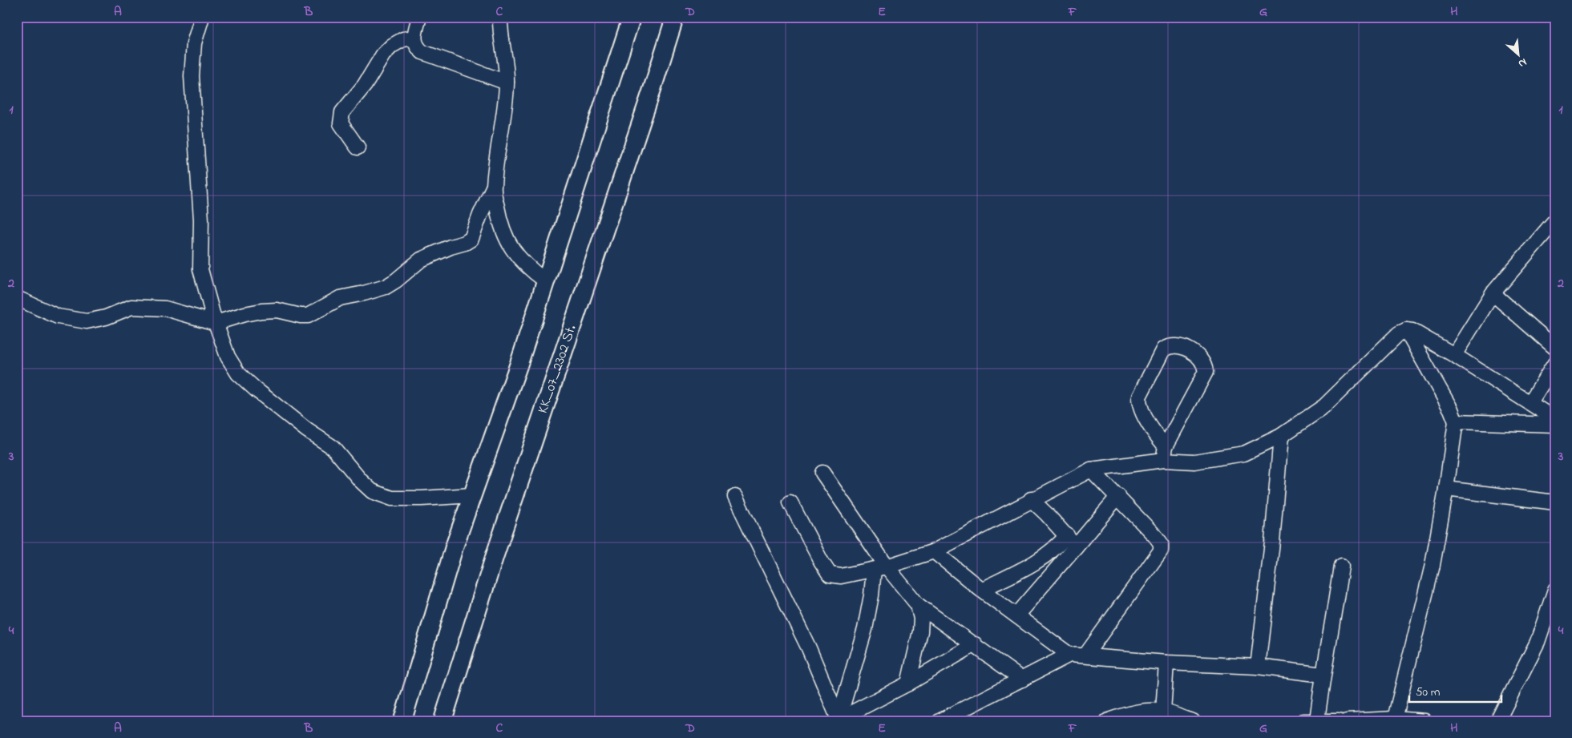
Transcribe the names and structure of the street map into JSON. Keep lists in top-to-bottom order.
{
  "streets": {
    "main road": ["KK_07_2302 St."]
  },
  "scale_bar": "50 m",
  "north": "bottom right",
  "grid": {
    "columns": [
      "A",
      "B",
      "C",
      "D",
      "E",
      "F",
      "G",
      "H"
    ],
    "rows": [
      "1",
      "2",
      "3",
      "4"
    ]
  }
}
